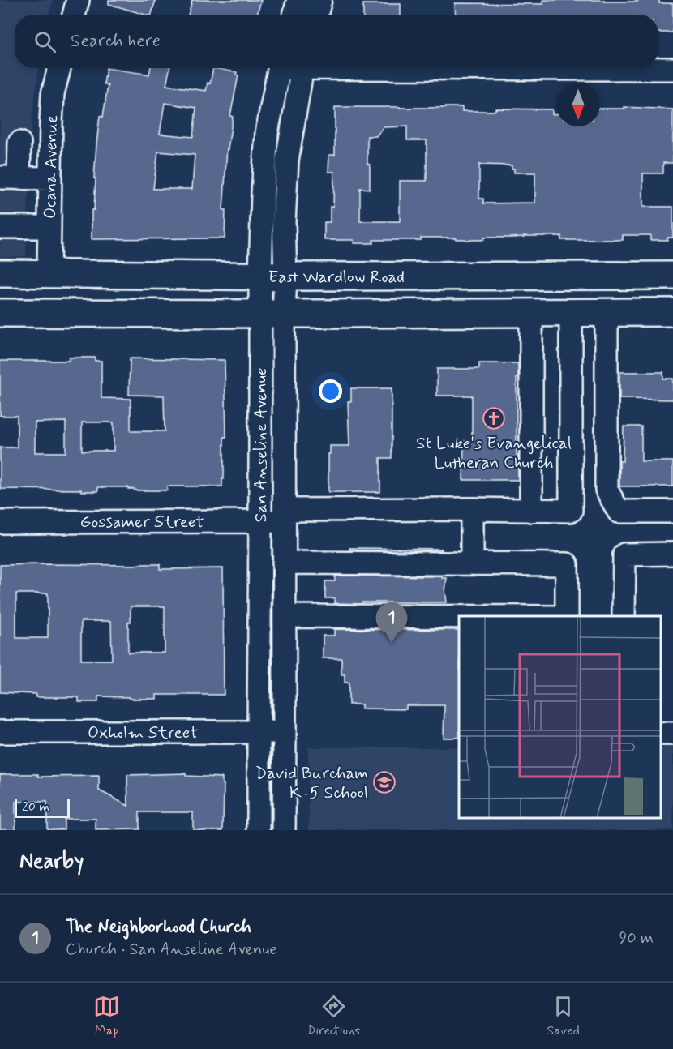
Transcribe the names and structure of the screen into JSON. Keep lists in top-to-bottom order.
{
  "streets": {
    "main road": ["East Wardlow Road"],
    "street": [
      "Ocana Avenue",
      "San Anseline Avenue",
      "Gossamer Street",
      "Oxholm Street"
    ]
  },
  "crossings": [
    ["Ocana Avenue", "East Wardlow Road"],
    ["East Wardlow Road", "San Anseline Avenue"],
    ["San Anseline Avenue", "Gossamer Street"],
    ["San Anseline Avenue", "Oxholm Street"]
  ],
  "places": {
    "church": ["St Luke's Evangelical Lutheran Church"],
    "school or university": ["David Burcham K-5 School"]
  },
  "scale_bar": "20 m",
  "north": "bottom",
  "page": {
    "search": "Search here",
    "pins": "1",
    "scale": "20 m",
    "heading": "Nearby",
    "list": [
      {
        "mark": "1",
        "name": "The Neighborhood Church",
        "note": "Church · San Anseline Avenue",
        "value": "90 m"
      }
    ],
    "nav": ["Map", "Directions", "Saved"]
  }
}
